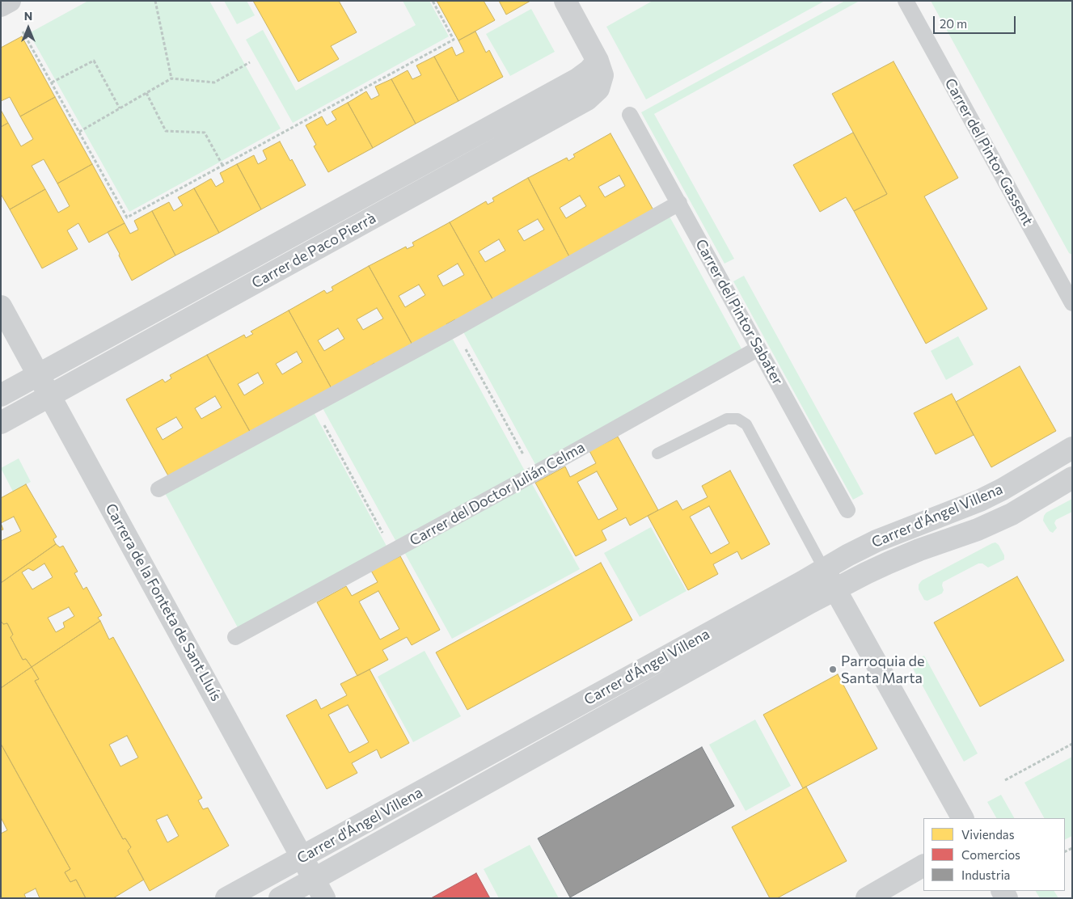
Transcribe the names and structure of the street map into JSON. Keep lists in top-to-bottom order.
{
  "streets": {
    "street": [
      "Carrer del Pintor Gassent",
      "Carrer de Paco Pierrà",
      "Carrer del Pintor Sabater",
      "Carrer del Doctor Julián Celma",
      "Carrer d'Ángel Villena",
      "Carrera de la Fonteta de Sant Lluís"
    ]
  },
  "crossings": [
    ["Carrer de Paco Pierrà", "Carrera de la Fonteta de Sant Lluís"],
    ["Carrer del Pintor Sabater", "Carrer del Doctor Julián Celma"],
    ["Carrer d'Ángel Villena", "Carrera de la Fonteta de Sant Lluís"]
  ],
  "places": ["Parroquia de Santa Marta"],
  "legend": ["Viviendas", "Comercios", "Industria"],
  "scale_bar": "20 m",
  "north": "top"
}
